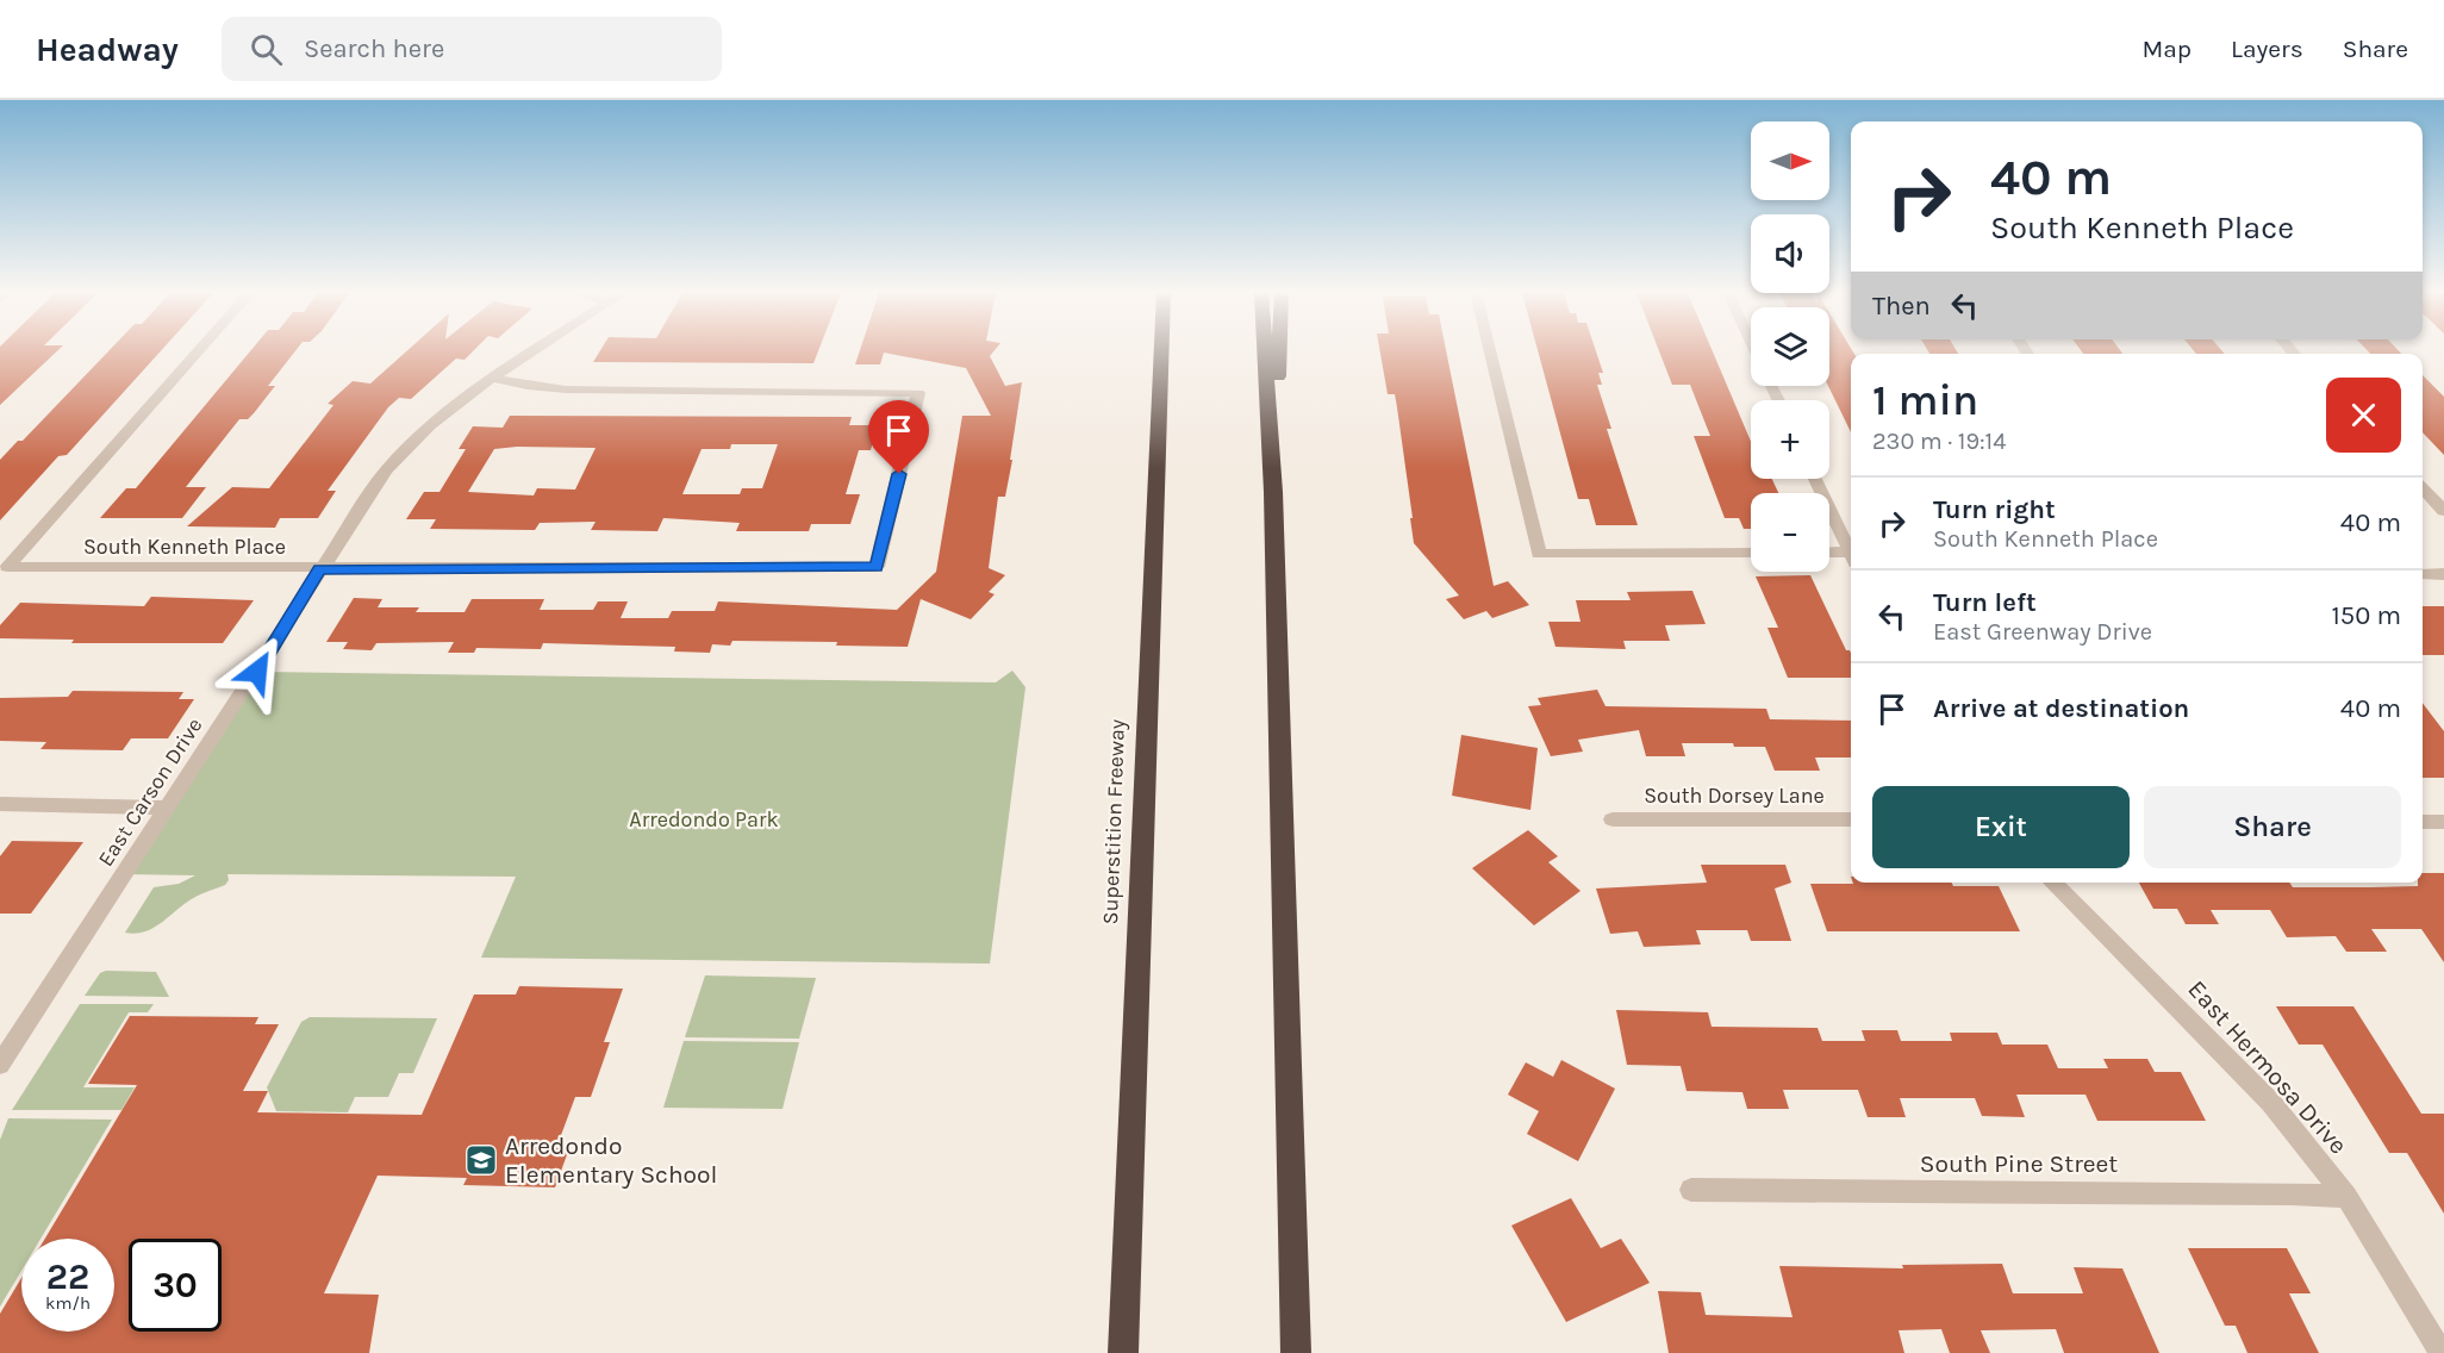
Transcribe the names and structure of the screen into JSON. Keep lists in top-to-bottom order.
{
  "streets": {
    "highway": ["Superstition Freeway"],
    "street": [
      "South Kenneth Place",
      "East Carson Drive",
      "South Dorsey Lane",
      "East Hermosa Drive",
      "South Pine Street"
    ]
  },
  "crossings": [
    ["South Kenneth Place", "East Carson Drive"],
    ["East Hermosa Drive", "South Pine Street"]
  ],
  "parks": ["Arredondo Park"],
  "places": {
    "school or university": ["Arredondo Elementary School"]
  },
  "north": "right",
  "page": {
    "header": "Headway",
    "search": "Search here",
    "nav": ["Map", "Layers", "Share"],
    "map_buttons": ["+", "−"],
    "turn": ["40 m", "South Kenneth Place"],
    "then": "Then",
    "heading": ["1 min", "230 m · 19:14"],
    "list": [
      {
        "name": "Turn right",
        "note": "South Kenneth Place",
        "value": "40 m"
      },
      {
        "name": "Turn left",
        "note": "East Greenway Drive",
        "value": "150 m"
      },
      {
        "name": "Arrive at destination",
        "value": "40 m"
      }
    ],
    "buttons": ["Exit", "Share"],
    "speed": "22 km/h",
    "limit": "30"
  }
}
